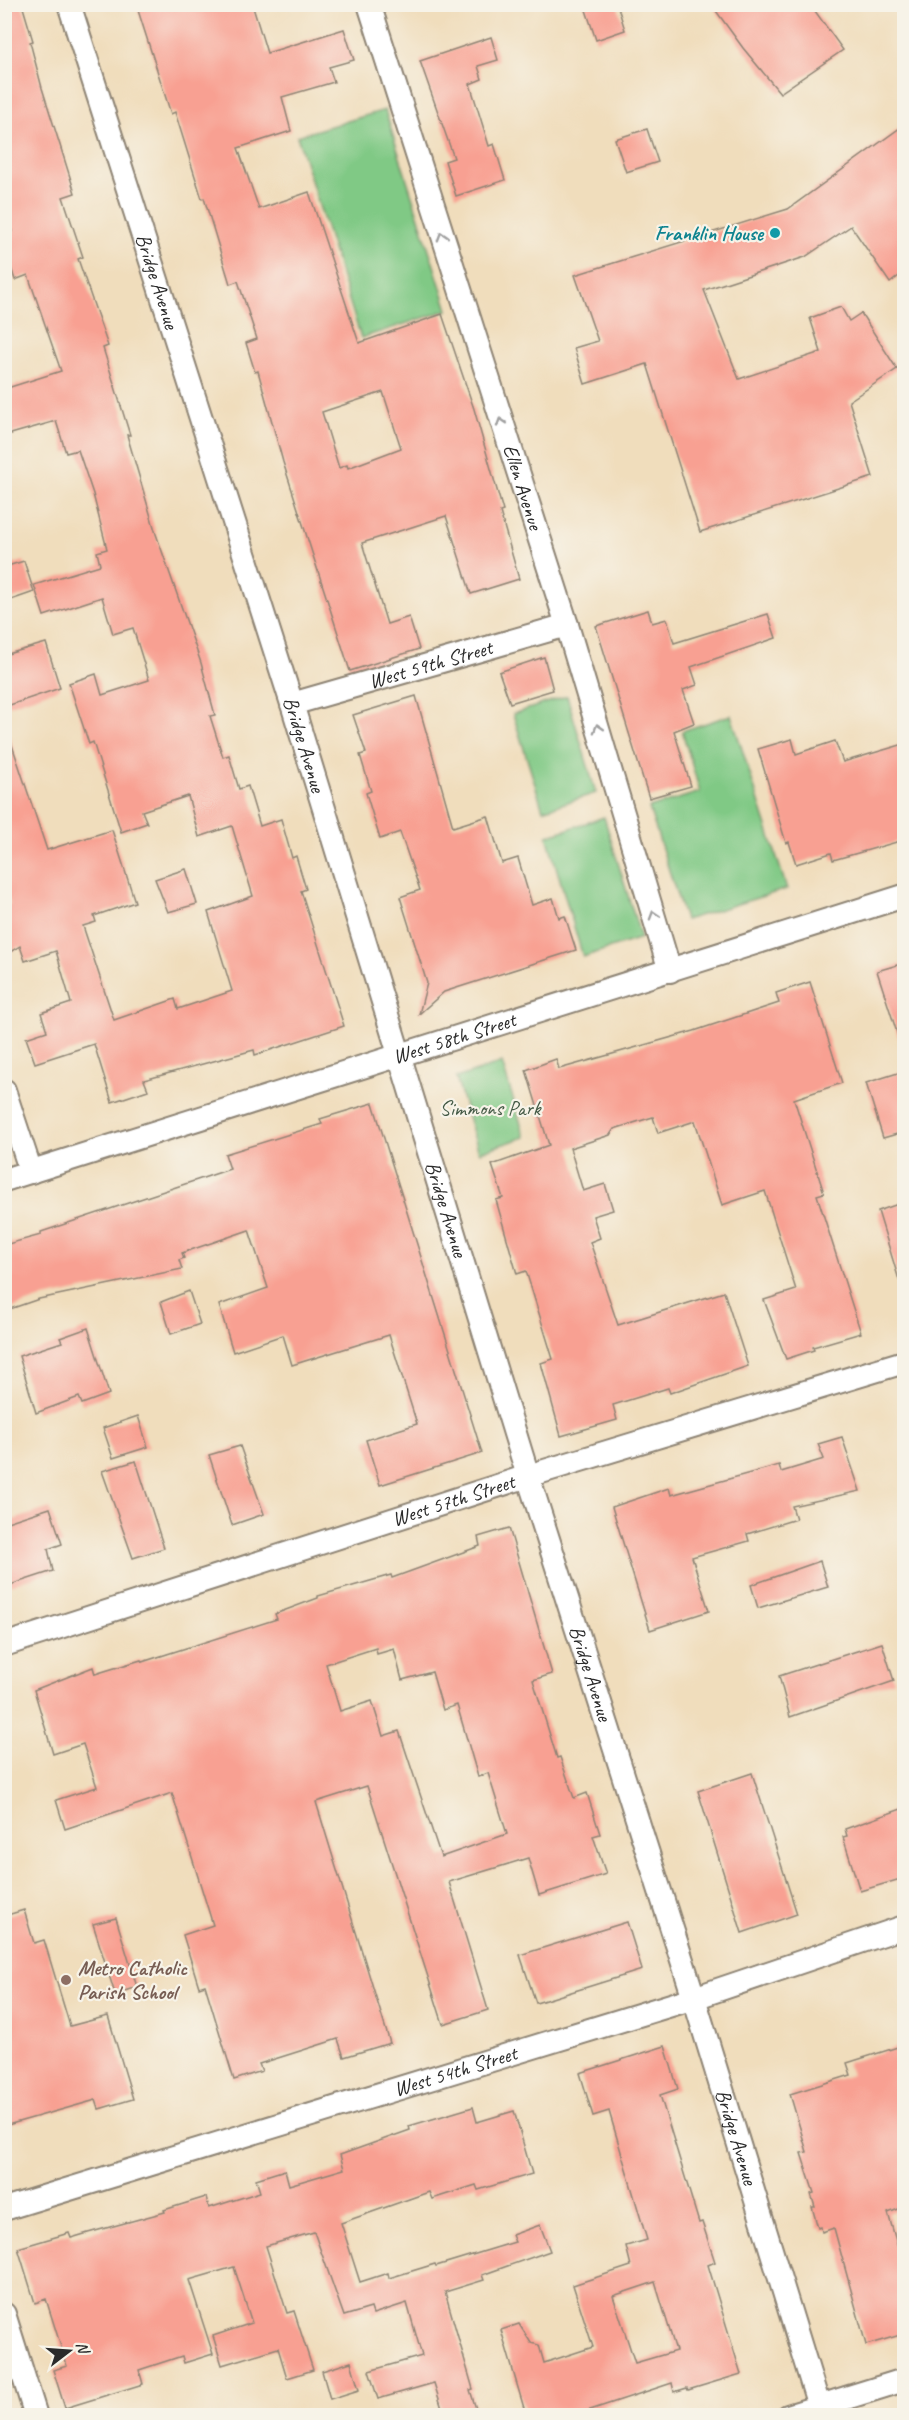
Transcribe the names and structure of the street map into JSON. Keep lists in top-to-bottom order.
{
  "streets": {
    "street": [
      "Bridge Avenue",
      "Ellen Avenue",
      "West 59th Street",
      "West 58th Street",
      "West 57th Street",
      "West 54th Street"
    ]
  },
  "crossings": [
    ["Bridge Avenue", "West 59th Street"],
    ["Bridge Avenue", "West 58th Street"],
    ["Bridge Avenue", "West 57th Street"],
    ["Bridge Avenue", "West 54th Street"],
    ["Ellen Avenue", "West 59th Street"],
    ["Ellen Avenue", "West 58th Street"]
  ],
  "one_way": ["Ellen Avenue"],
  "parks": ["Simmons Park"],
  "places": ["Franklin House", "Metro Catholic Parish School"],
  "north": "right"
}
